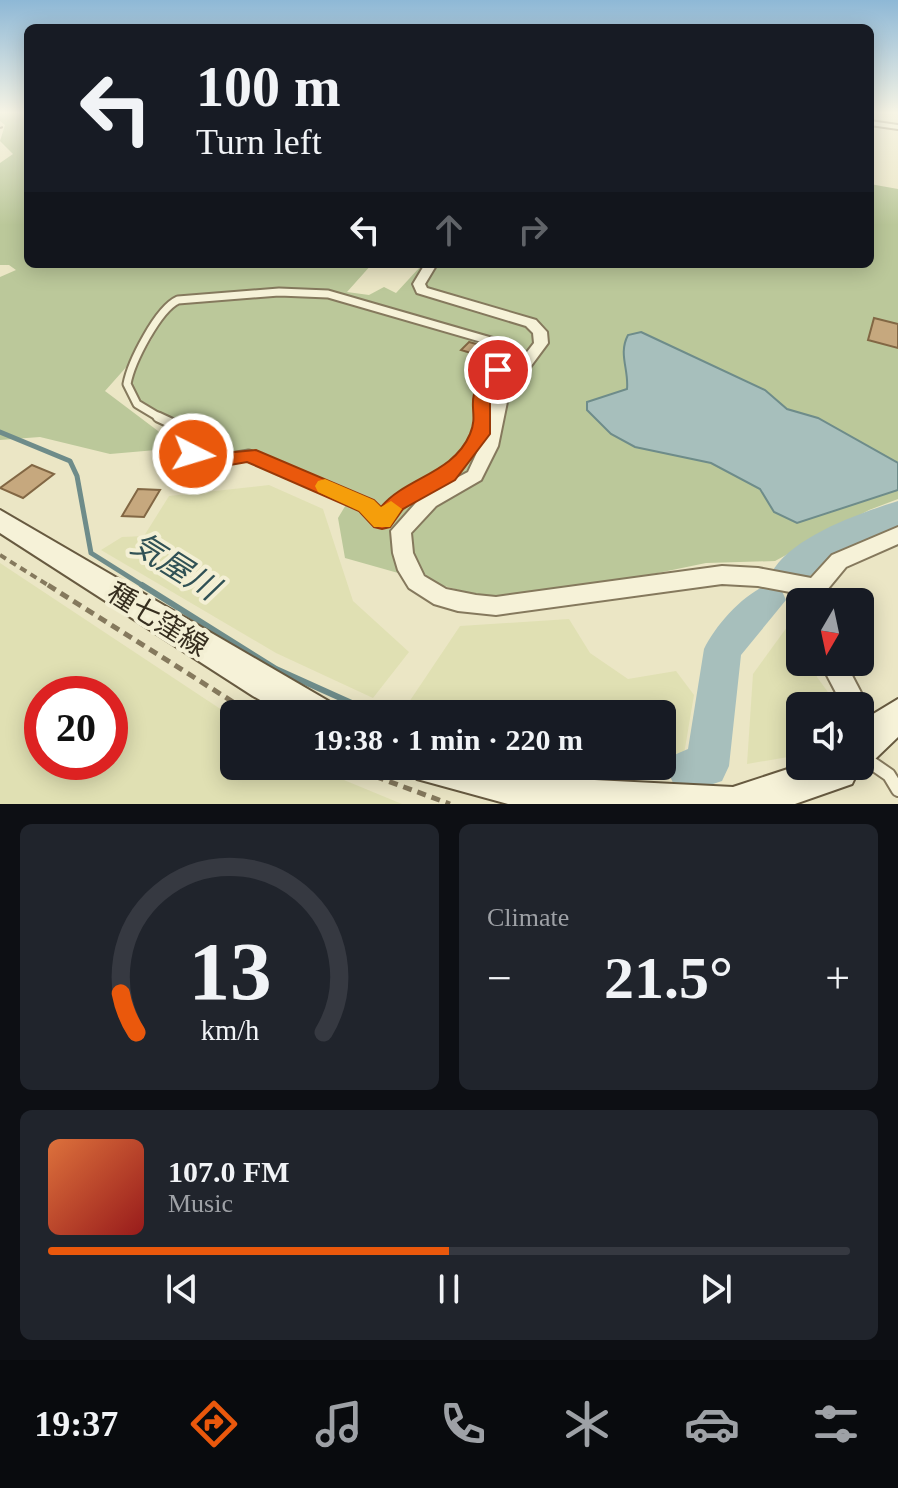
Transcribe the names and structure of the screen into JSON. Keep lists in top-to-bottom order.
{
  "streets": {
    "main road": ["種七窪線"]
  },
  "water": ["気屋川"],
  "north": "bottom",
  "page": {
    "turn": ["100 m", "Turn left"],
    "limit": "20",
    "trip": "19:38 · 1 min · 220 m",
    "tile": "Climate",
    "heat": ["−", "21.5°", "+"],
    "song": ["107.0 FM", "Music"],
    "tabs": "19:37",
    "gauge": ["13", "km/h"]
  }
}
